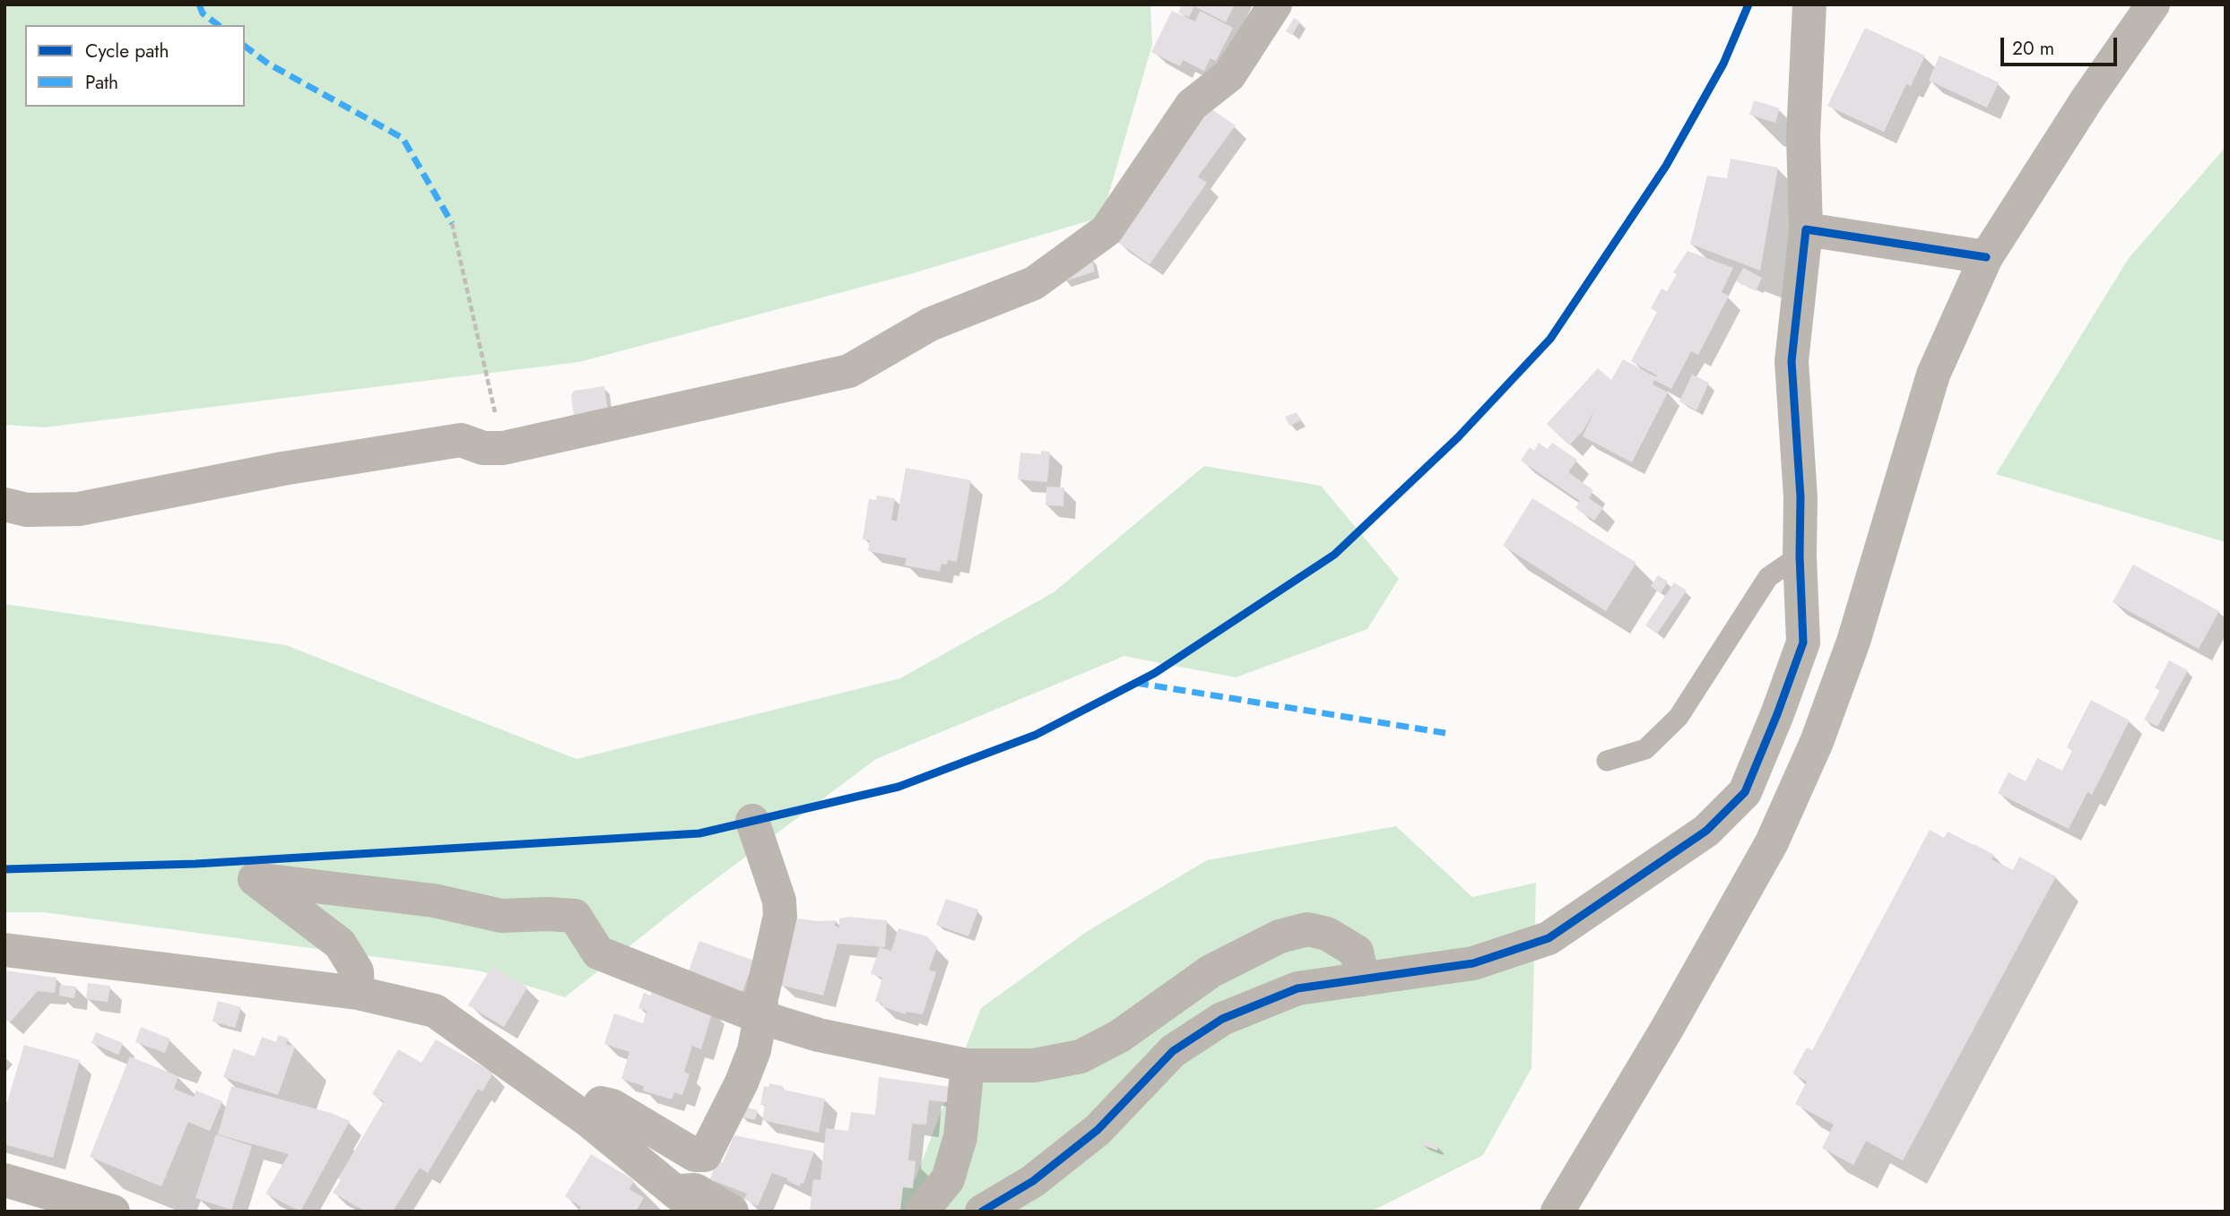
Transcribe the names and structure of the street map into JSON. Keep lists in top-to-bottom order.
{
  "legend": ["Cycle path", "Path"],
  "scale_bar": "20 m"
}
